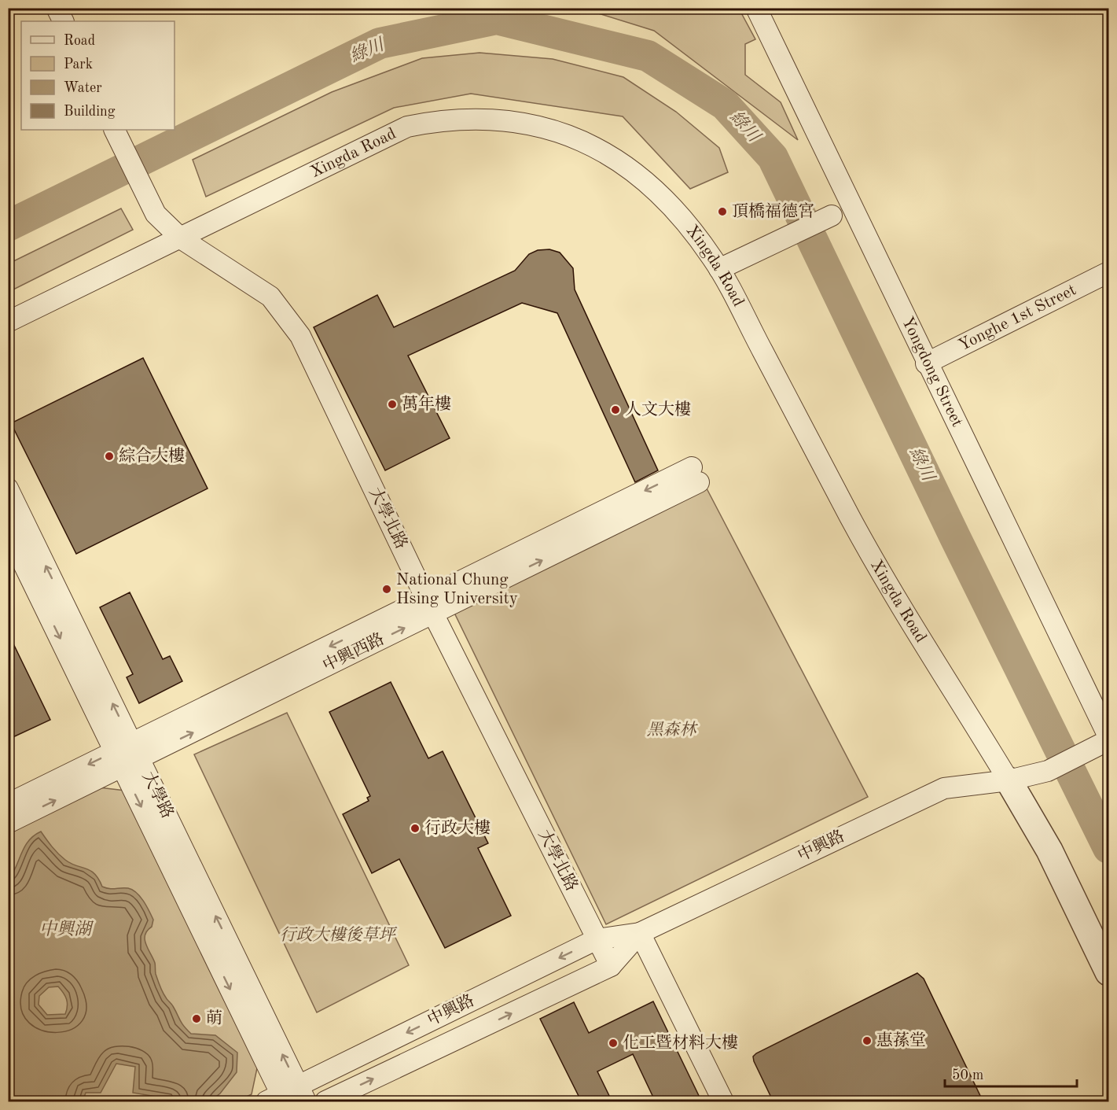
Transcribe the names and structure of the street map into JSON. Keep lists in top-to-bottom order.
{
  "streets": {
    "street": [
      "Xingda Road",
      "Yonghe 1st Street",
      "Yongdong Street",
      "大學北路",
      "中興西路",
      "大學路",
      "中興路"
    ]
  },
  "crossings": [
    ["Xingda Road", "大學北路"],
    ["Xingda Road", "中興路"],
    ["Yonghe 1st Street", "Yongdong Street"],
    ["大學北路", "中興西路"],
    ["大學北路", "中興路"],
    ["中興西路", "大學路"],
    ["大學路", "中興路"]
  ],
  "water": ["綠川", "中興湖"],
  "parks": ["黑森林", "行政大樓後草坪"],
  "places": [
    "頂橋福德宮",
    "萬年樓",
    "人文大樓",
    "綜合大樓",
    "National Chung Hsing University",
    "行政大樓",
    "萌",
    "惠蓀堂",
    "化工暨材料大樓"
  ],
  "legend": [
    "Road",
    "Park",
    "Water",
    "Building"
  ],
  "scale_bar": "50 m"
}
